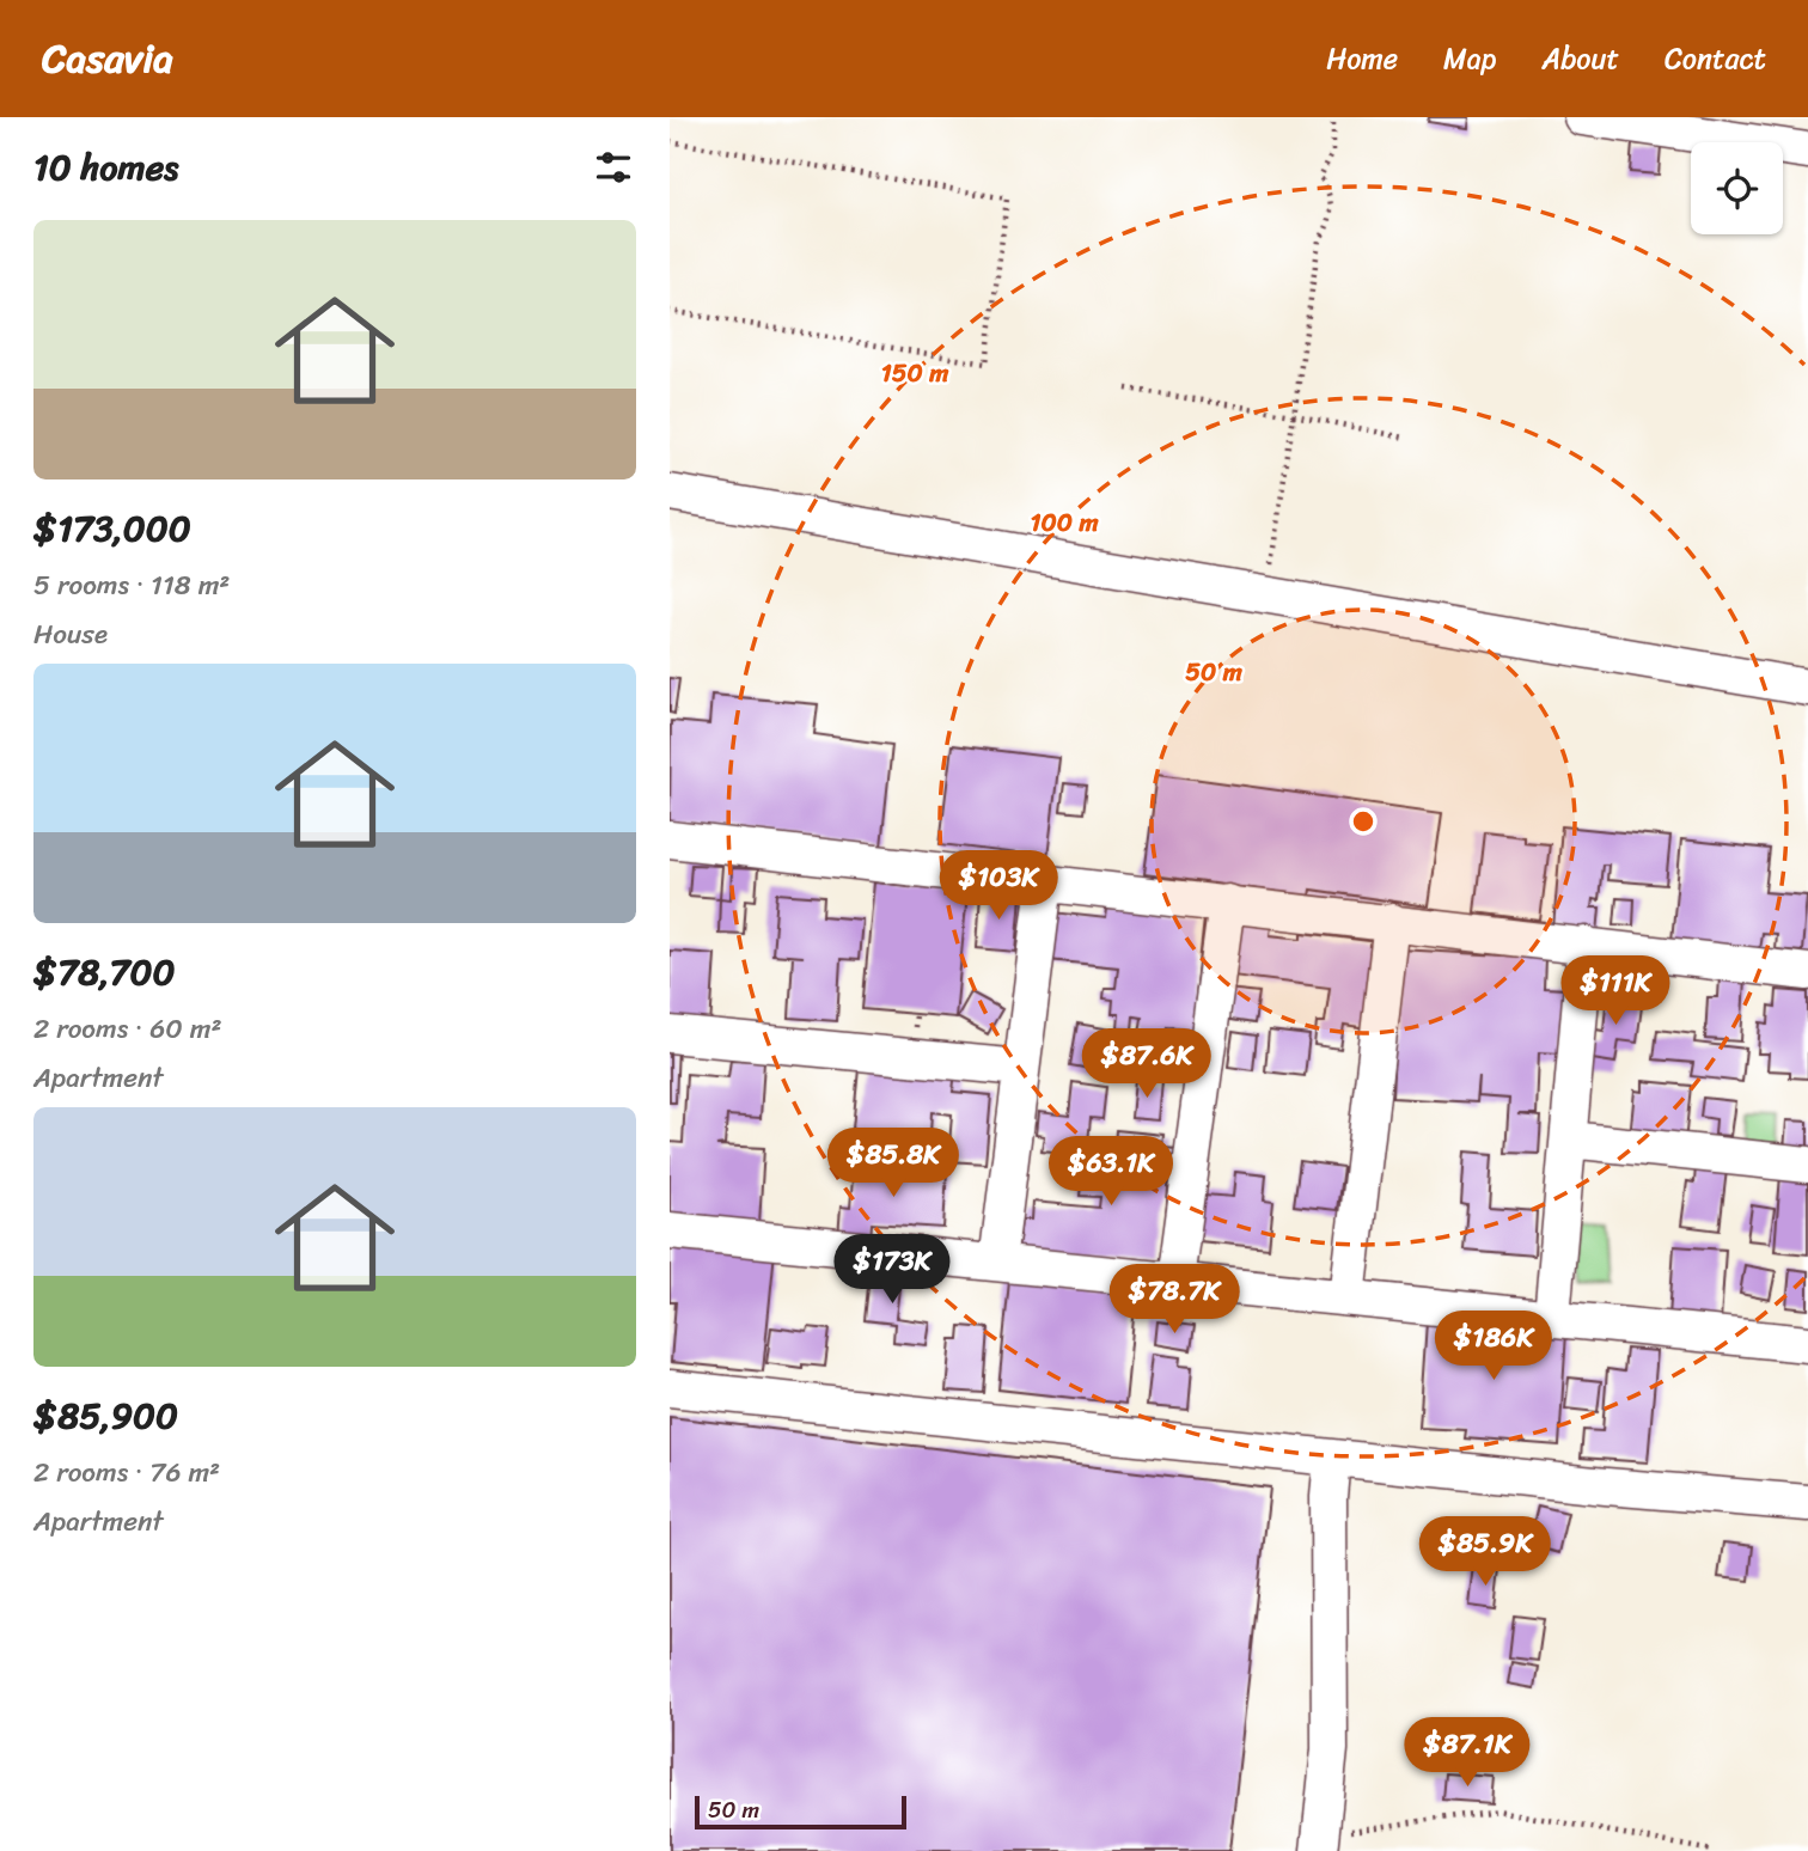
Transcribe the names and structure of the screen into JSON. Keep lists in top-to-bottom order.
{
  "scale_bar": "50 m",
  "page": {
    "header": "Casavia",
    "nav": [
      "Home",
      "Map",
      "About",
      "Contact"
    ],
    "heading": "10 homes",
    "list": [
      {
        "name": "$173,000",
        "note": "5 rooms · 118 m² · House"
      },
      {
        "name": "$78,700",
        "note": "2 rooms · 60 m² · Apartment"
      },
      {
        "name": "$85,900",
        "note": "2 rooms · 76 m² · Apartment"
      }
    ],
    "price": [
      "$103K",
      "$111K",
      "$87.6K",
      "$85.8K",
      "$63.1K",
      "$173K",
      "$78.7K",
      "$186K",
      "$85.9K",
      "$87.1K"
    ],
    "scale": "50 m"
  },
  "rings": ["150 m", "100 m", "50 m"]
}
